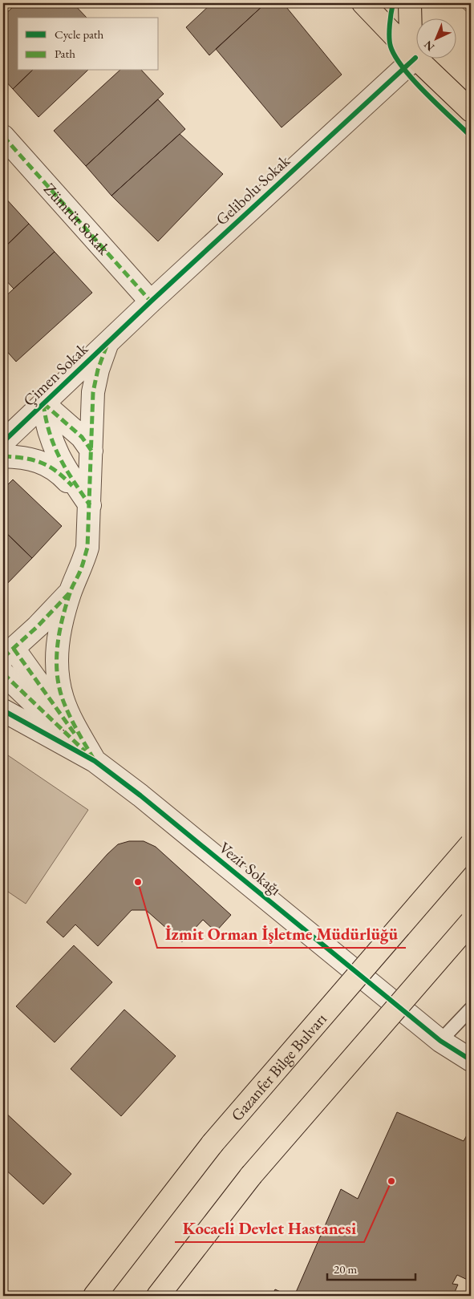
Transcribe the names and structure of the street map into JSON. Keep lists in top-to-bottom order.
{
  "streets": {
    "main road": ["Gazanfer Bilge Bulvarı"],
    "street": [
      "Gelibolu Sokak",
      "Zümrüt Sokak",
      "Çimen Sokak",
      "Vezir Sokağı"
    ]
  },
  "crossings": [
    ["Gelibolu Sokak", "Zümrüt Sokak"],
    ["Gelibolu Sokak", "Çimen Sokak"]
  ],
  "places": ["İzmit Orman İşletme Müdürlüğü", "Kocaeli Devlet Hastanesi"],
  "legend": ["Cycle path", "Path"],
  "scale_bar": "20 m",
  "north": "bottom left"
}
